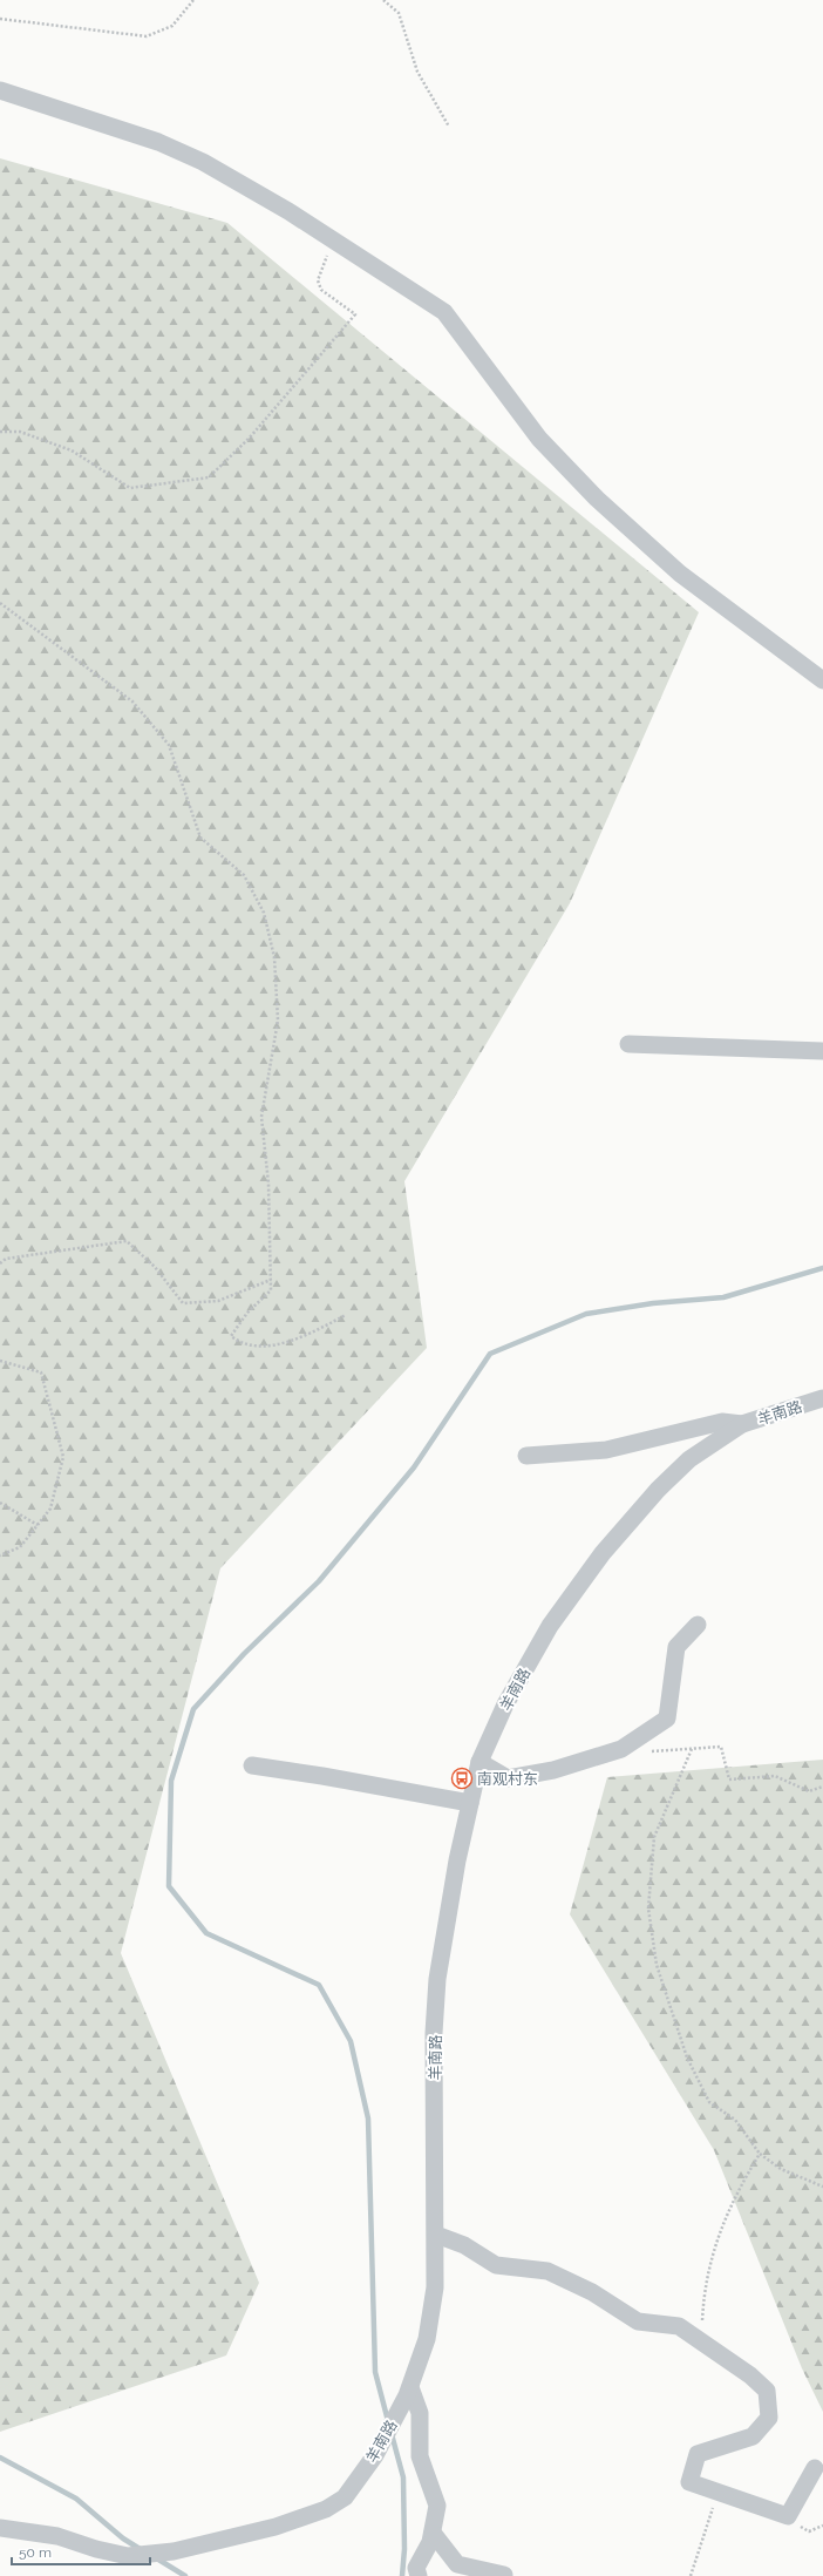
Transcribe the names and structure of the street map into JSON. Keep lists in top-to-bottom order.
{
  "streets": {
    "street": ["羊南路"]
  },
  "places": {
    "bus stop": ["南观村东"]
  },
  "scale_bar": "50 m"
}
